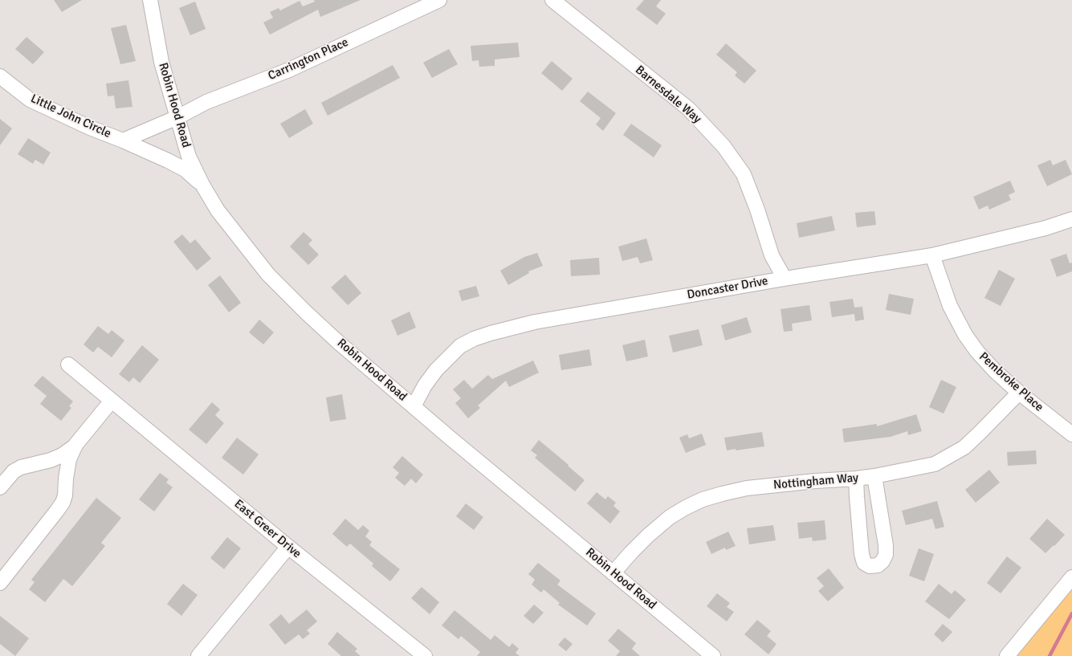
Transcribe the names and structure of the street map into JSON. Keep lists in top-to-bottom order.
{
  "streets": {
    "street": [
      "Carrington Place",
      "Barnesdale Way",
      "Robin Hood Road",
      "Little John Circle",
      "Doncaster Drive",
      "Pembroke Place",
      "Nottingham Way",
      "East Greer Drive"
    ]
  },
  "crossings": [
    ["Carrington Place", "Robin Hood Road"],
    ["Carrington Place", "Little John Circle"],
    ["Barnesdale Way", "Doncaster Drive"],
    ["Robin Hood Road", "Little John Circle"],
    ["Robin Hood Road", "Doncaster Drive"],
    ["Robin Hood Road", "Nottingham Way"],
    ["Doncaster Drive", "Pembroke Place"],
    ["Pembroke Place", "Nottingham Way"]
  ]
}
